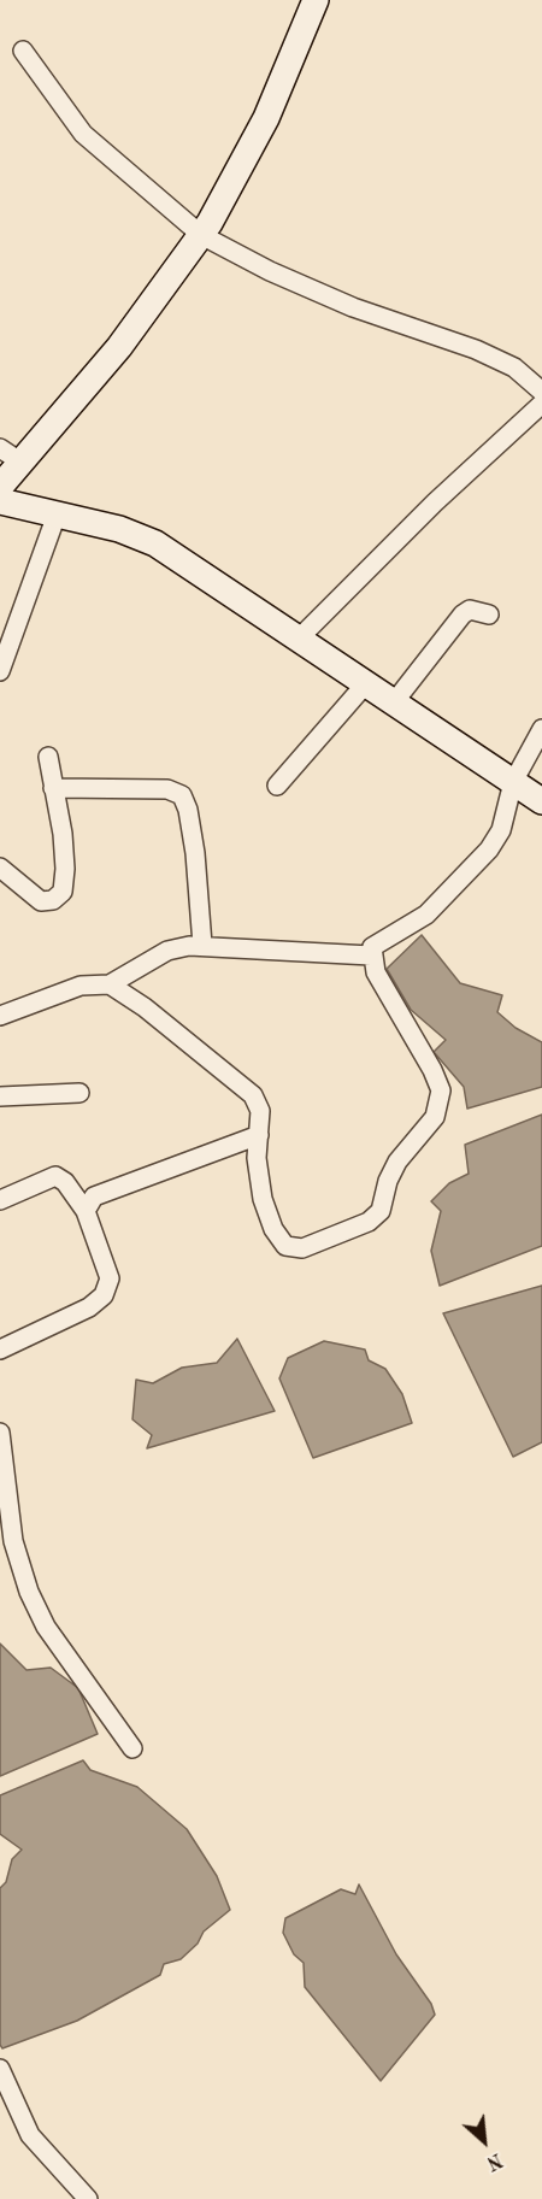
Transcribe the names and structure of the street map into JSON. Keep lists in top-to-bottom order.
{
  "north": "bottom right"
}
